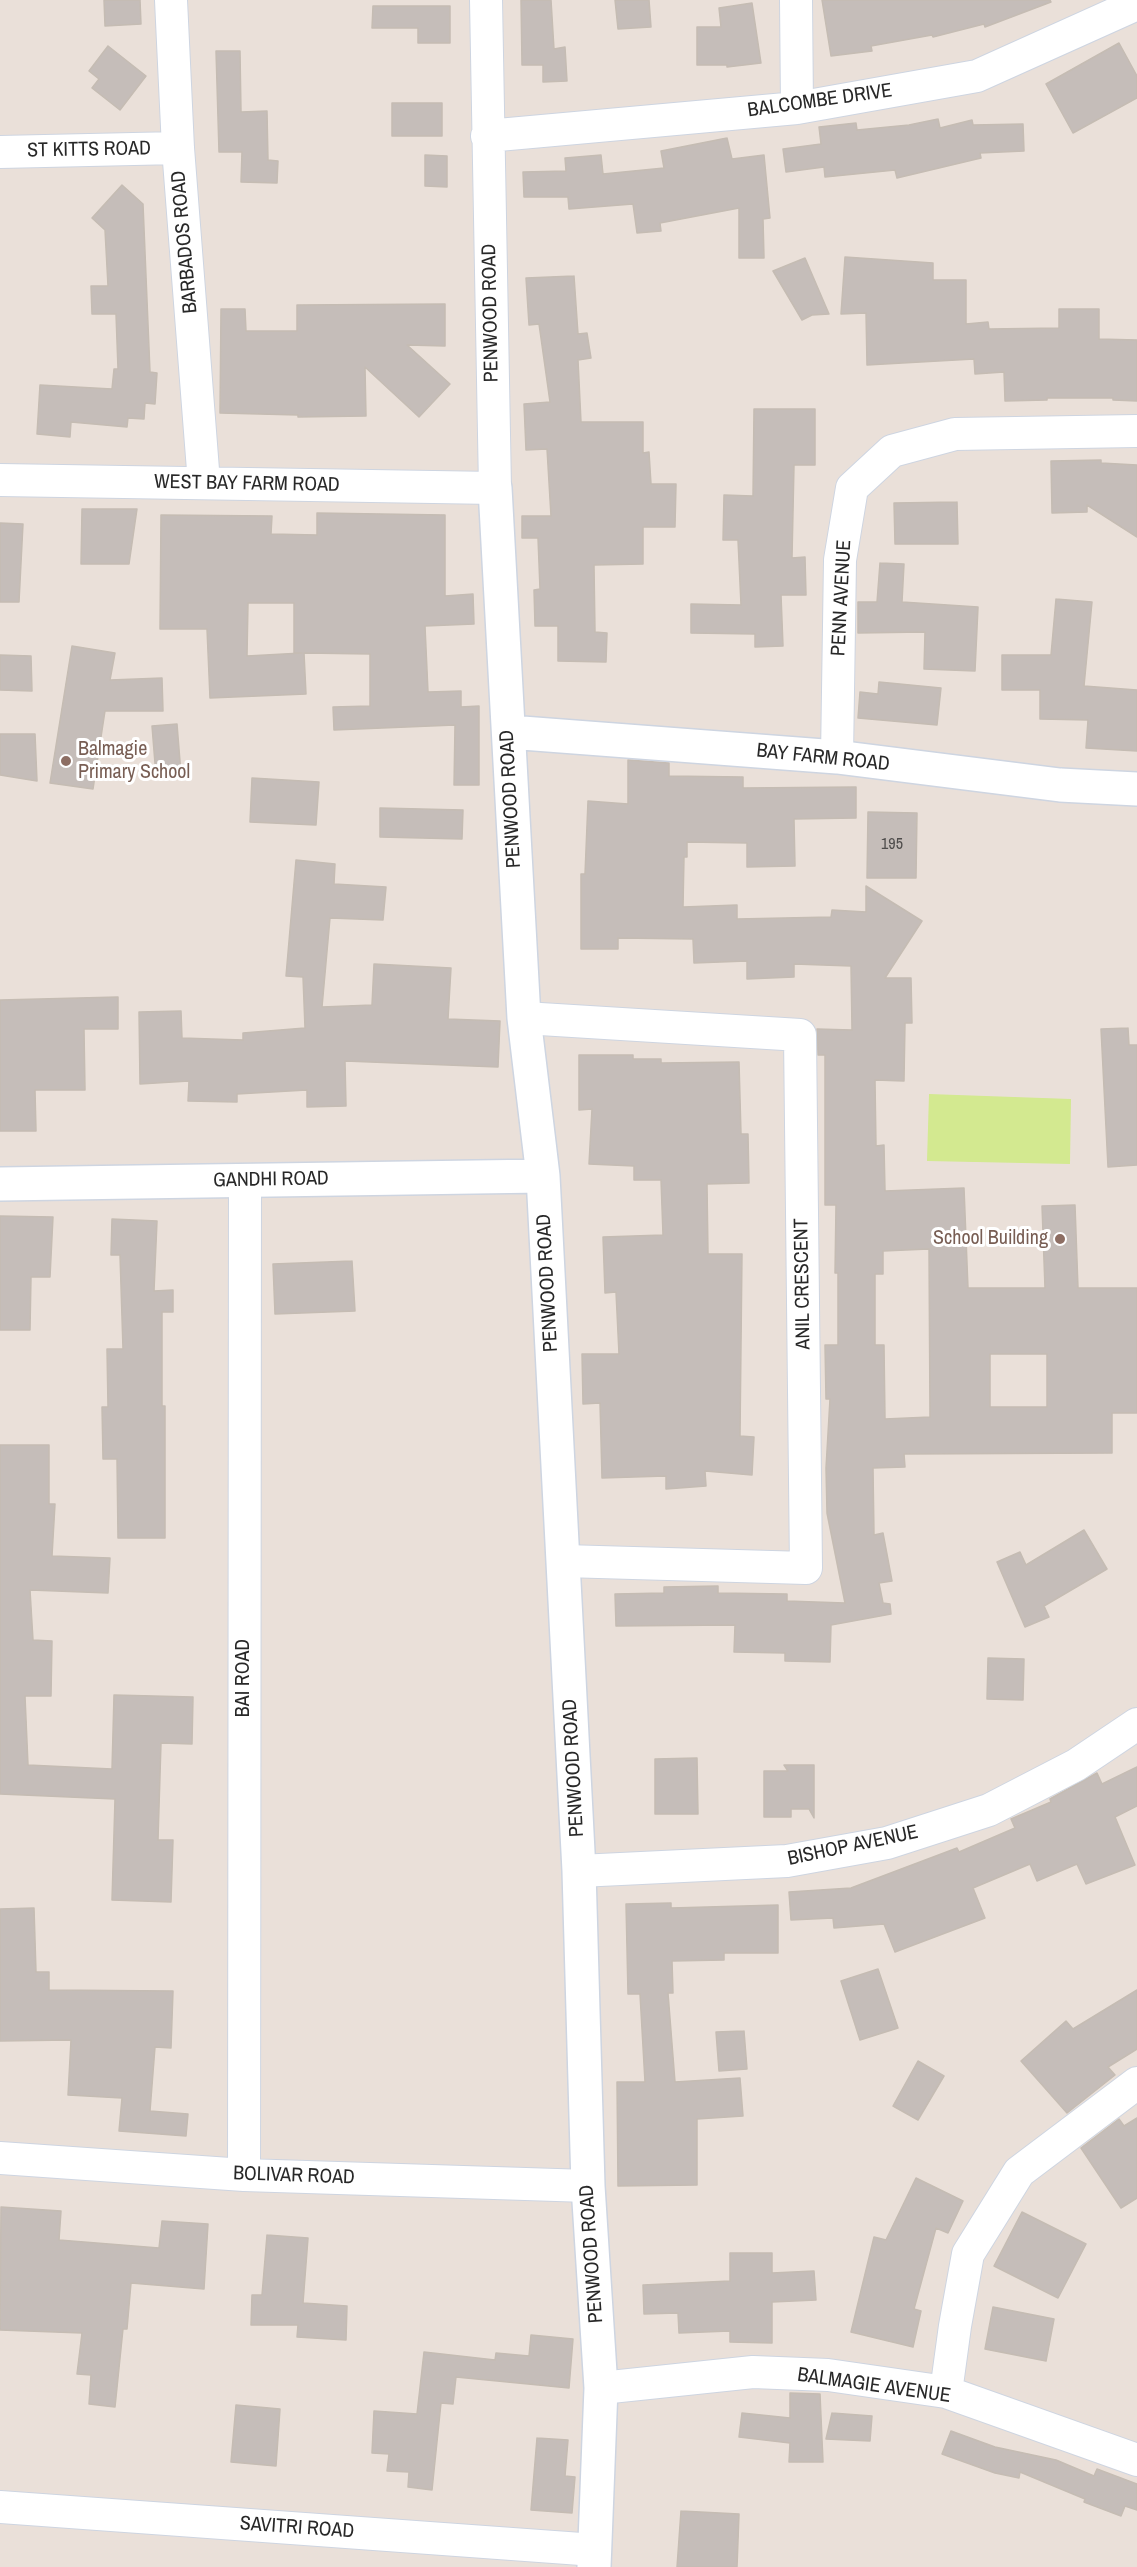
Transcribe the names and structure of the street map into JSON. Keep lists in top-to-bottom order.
{
  "streets": {
    "street": [
      "BALCOMBE DRIVE",
      "ST KITTS ROAD",
      "BARBADOS ROAD",
      "PENWOOD ROAD",
      "WEST BAY FARM ROAD",
      "PENN AVENUE",
      "BAY FARM ROAD",
      "GANDHI ROAD",
      "ANIL CRESCENT",
      "BAI ROAD",
      "BISHOP AVENUE",
      "BOLIVAR ROAD",
      "BALMAGIE AVENUE",
      "SAVITRI ROAD"
    ]
  },
  "crossings": [
    ["BALCOMBE DRIVE", "PENWOOD ROAD"],
    ["ST KITTS ROAD", "BARBADOS ROAD"],
    ["BARBADOS ROAD", "WEST BAY FARM ROAD"],
    ["PENWOOD ROAD", "WEST BAY FARM ROAD"],
    ["PENWOOD ROAD", "BAY FARM ROAD"],
    ["PENWOOD ROAD", "GANDHI ROAD"],
    ["PENWOOD ROAD", "ANIL CRESCENT"],
    ["PENWOOD ROAD", "BISHOP AVENUE"],
    ["PENWOOD ROAD", "BOLIVAR ROAD"],
    ["PENWOOD ROAD", "BALMAGIE AVENUE"],
    ["PENWOOD ROAD", "SAVITRI ROAD"],
    ["PENN AVENUE", "BAY FARM ROAD"],
    ["GANDHI ROAD", "BAI ROAD"],
    ["BAI ROAD", "BOLIVAR ROAD"]
  ],
  "places": ["Balmagie Primary School", "School Building"],
  "house_numbers": ["195"]
}
